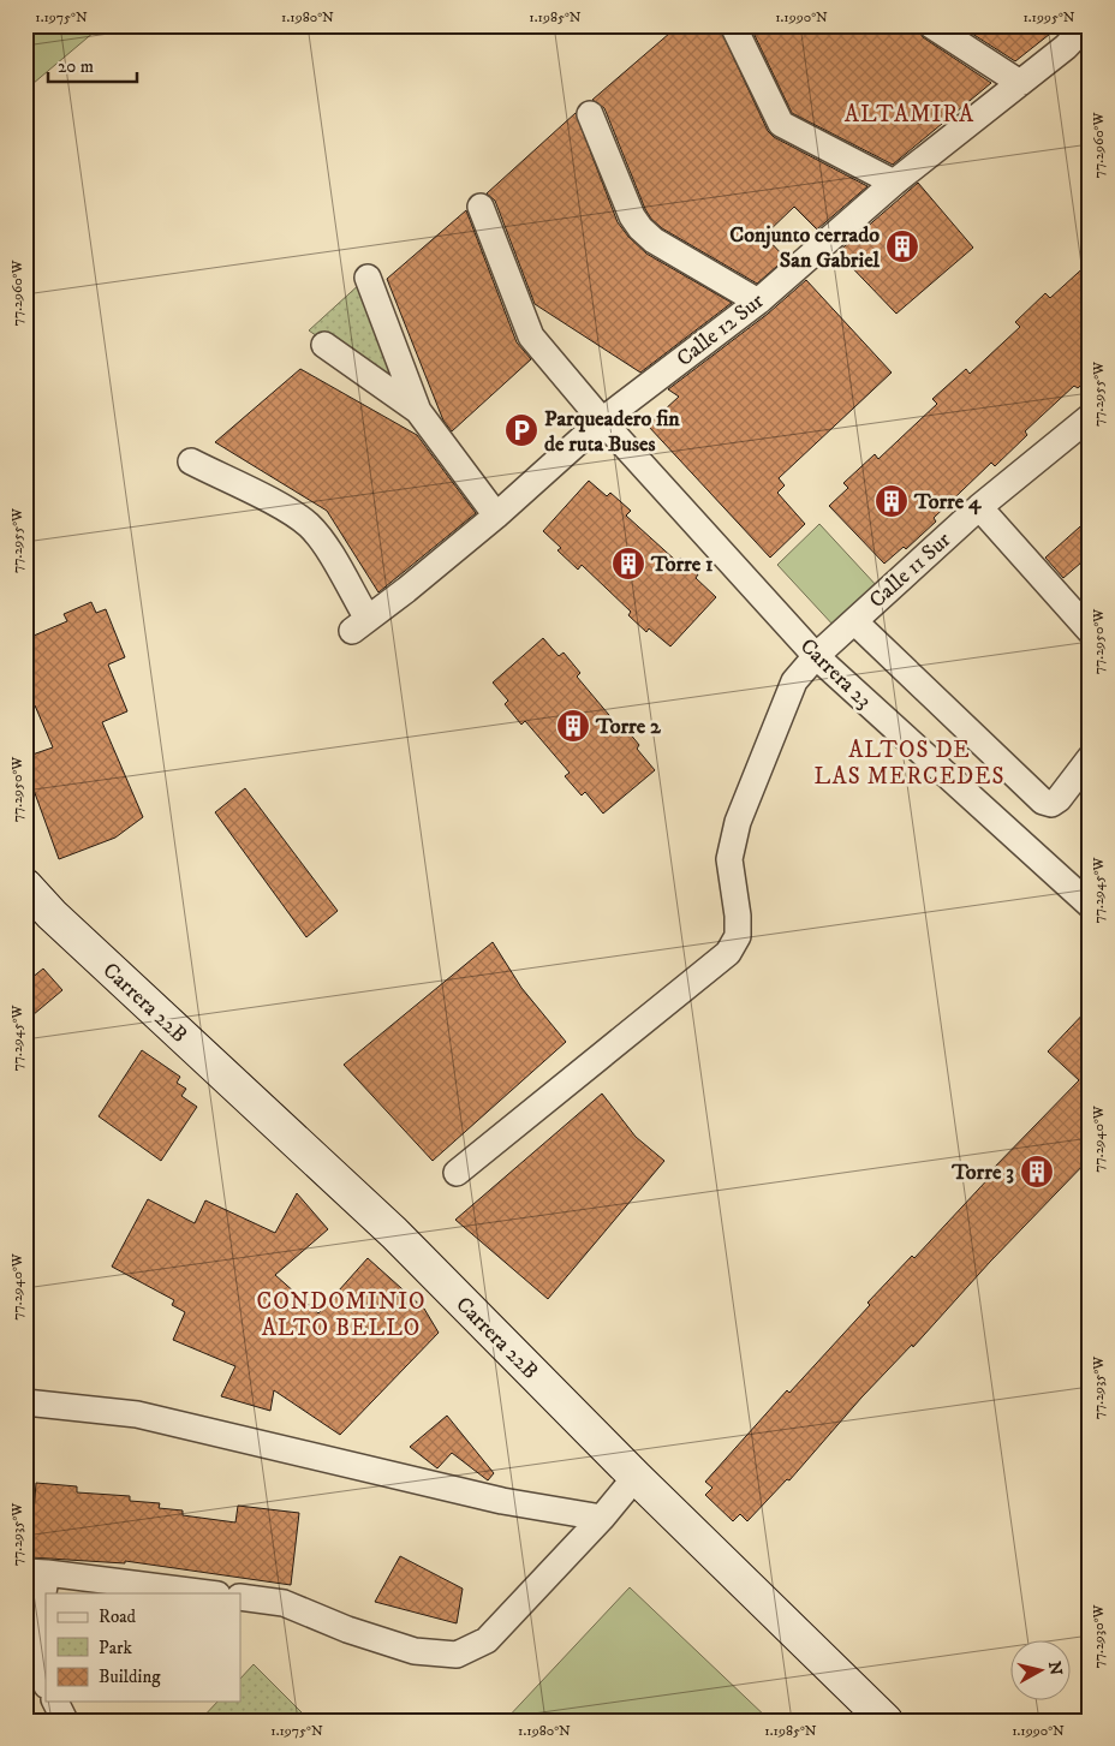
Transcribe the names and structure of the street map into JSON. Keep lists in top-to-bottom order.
{
  "streets": {
    "street": [
      "Calle 12 Sur",
      "Calle 11 Sur",
      "Carrera 23",
      "Carrera 22B"
    ]
  },
  "crossings": [
    ["Calle 12 Sur", "Carrera 23"],
    ["Calle 11 Sur", "Carrera 23"]
  ],
  "districts": ["ALTAMIRA", "ALTOS DE LAS MERCEDES", "CONDOMINIO ALTO BELLO"],
  "places": {
    "building": [
      "Conjunto cerrado San Gabriel",
      "Torre 4",
      "Torre 1",
      "Torre 2",
      "Torre 3"
    ],
    "parking": ["Parqueadero fin de ruta Buses"]
  },
  "legend": ["Road", "Park", "Building"],
  "scale_bar": "20 m",
  "north": "right",
  "coordinates": [
    "1.1975°N",
    "1.1980°N",
    "1.1985°N",
    "1.1990°N",
    "1.1995°N",
    "77.2960°W",
    "77.2955°W",
    "77.2950°W",
    "77.2945°W",
    "77.2940°W",
    "77.2935°W",
    "77.2930°W"
  ]
}
